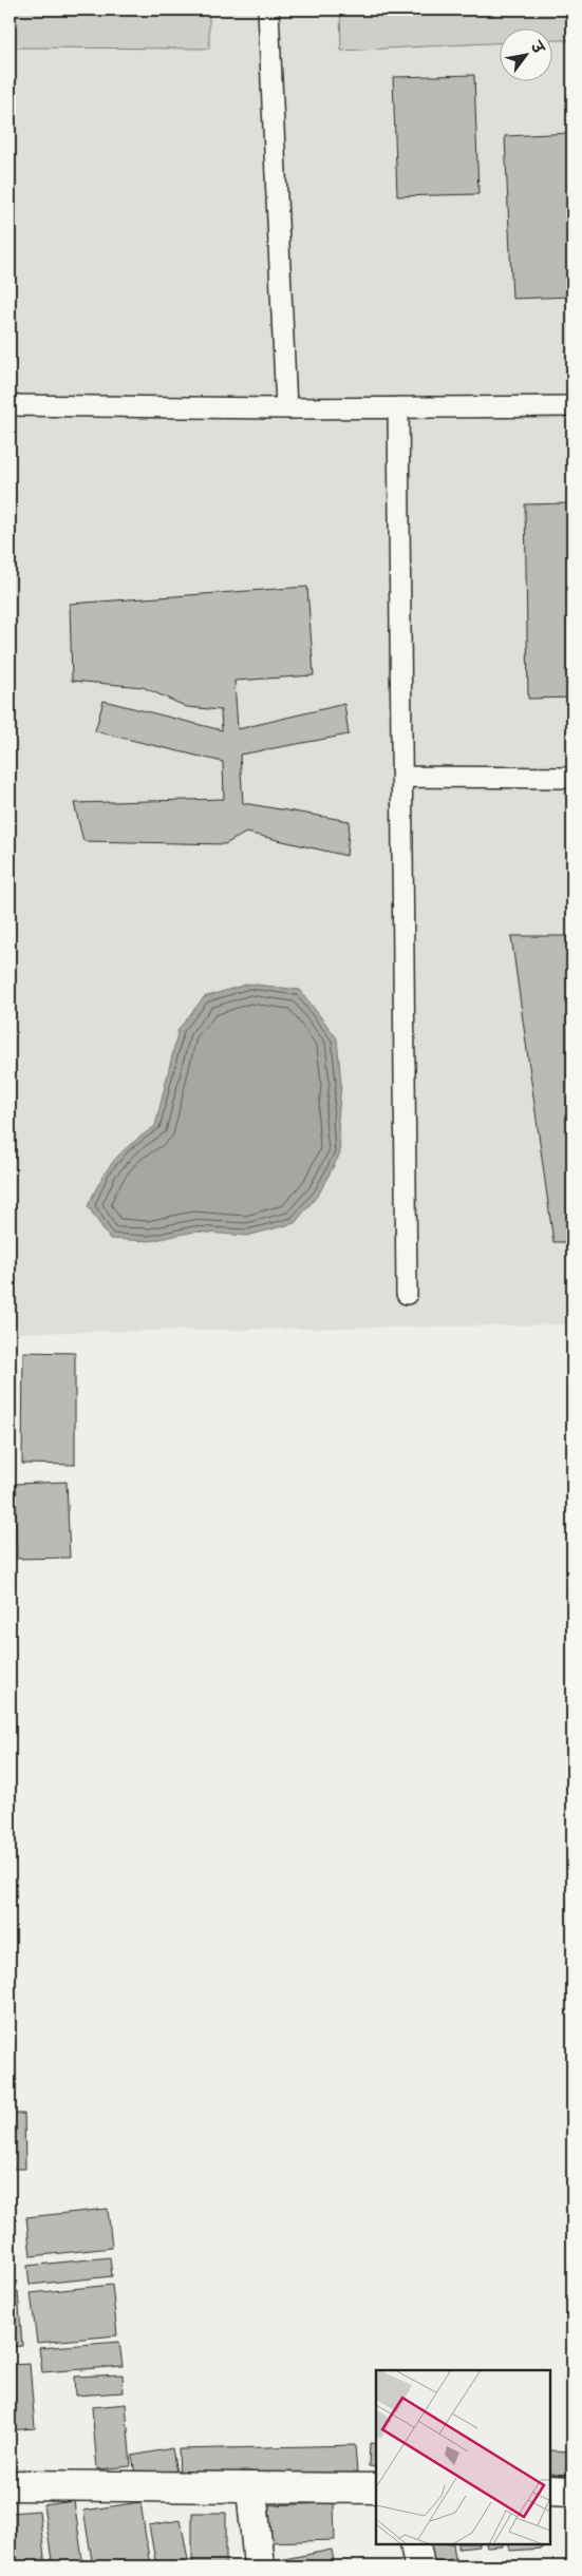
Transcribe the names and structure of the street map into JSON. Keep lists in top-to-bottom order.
{
  "north": "top right"
}
